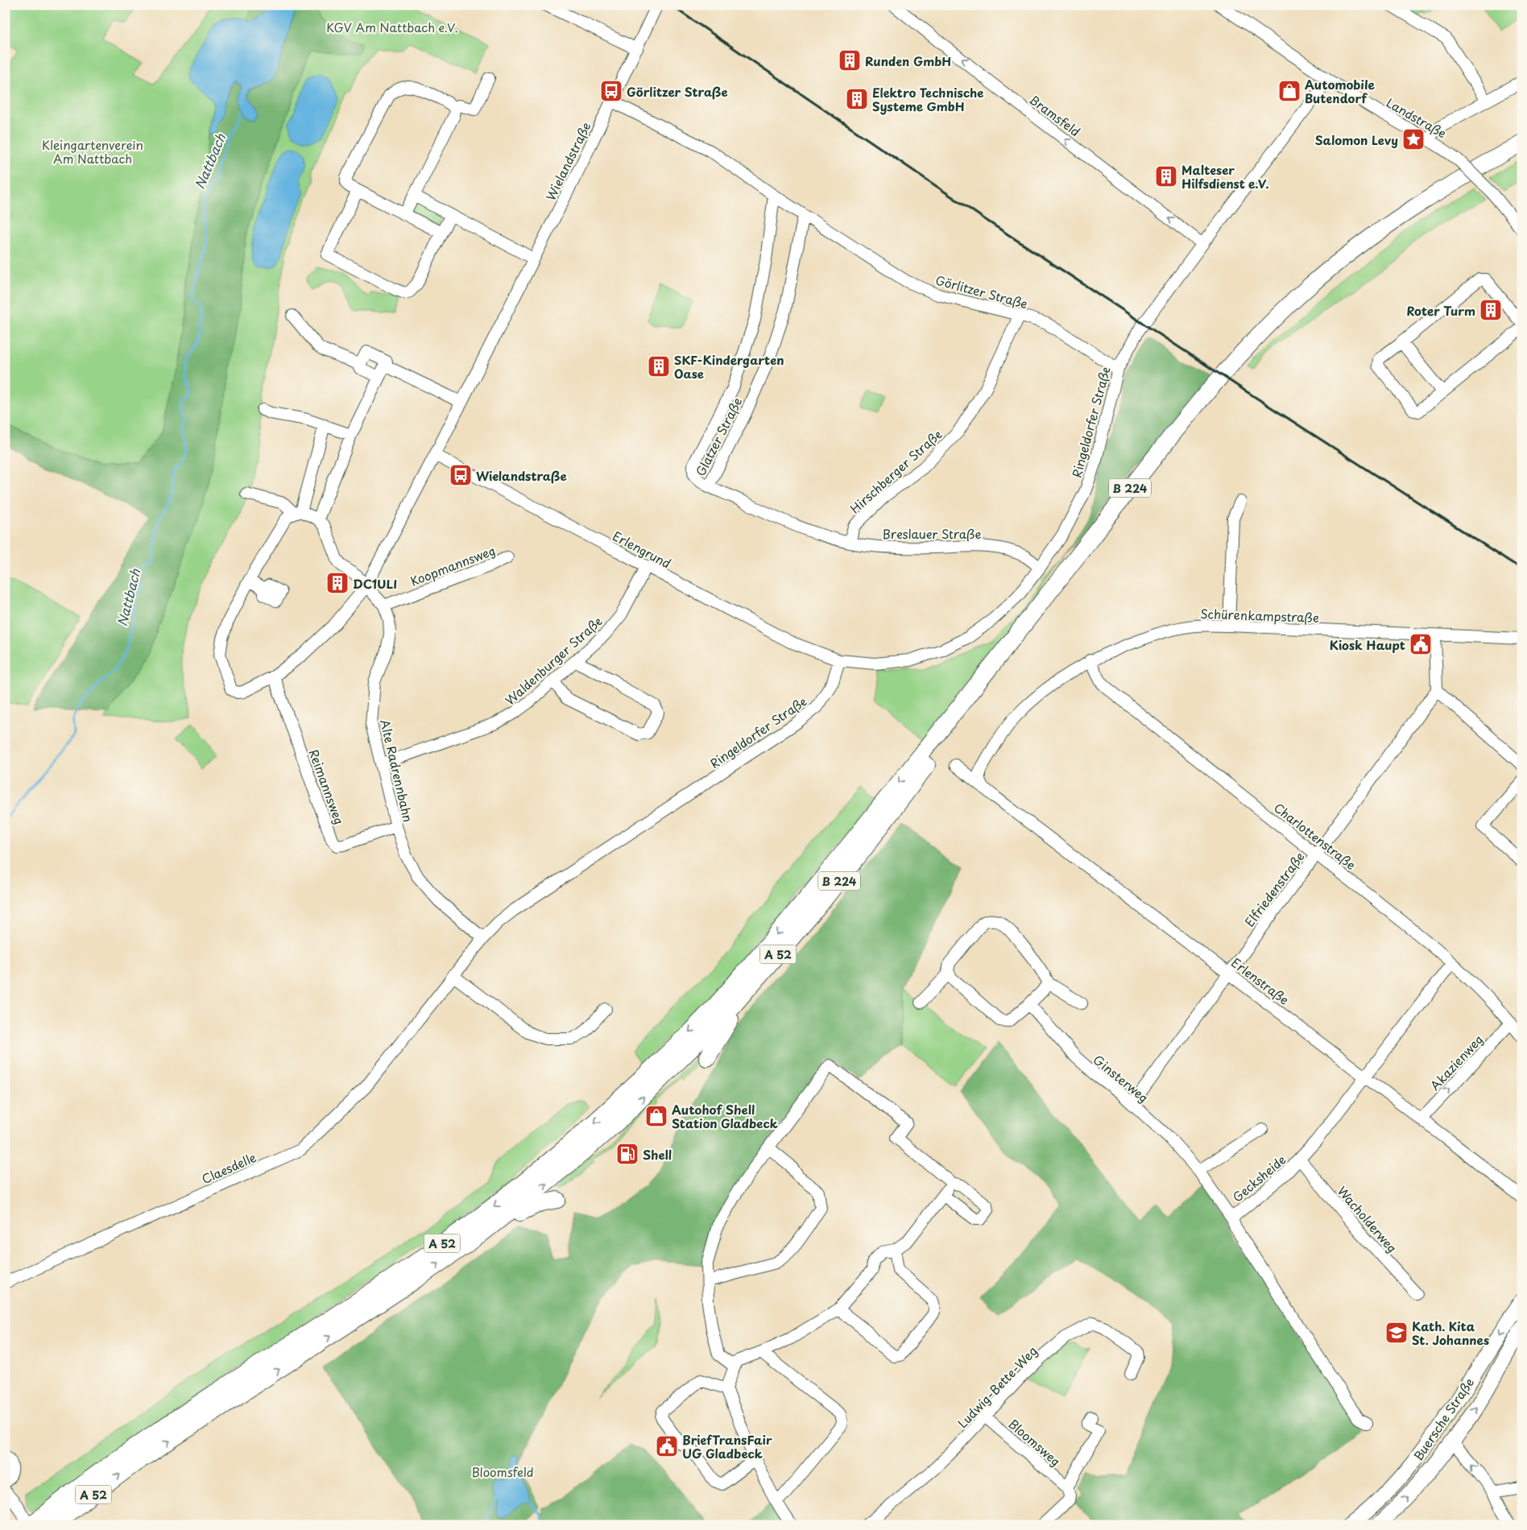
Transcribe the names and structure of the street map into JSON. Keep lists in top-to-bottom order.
{
  "streets": {
    "highway": ["B 224", "A 52"],
    "main road": ["Buersche Straße"],
    "street": [
      "Bramsfeld",
      "Landstraße",
      "Wielandstraße",
      "Görlitzer Straße",
      "Ringeldorfer Straße",
      "Glatzer Straße",
      "Hirschberger Straße",
      "Breslauer Straße",
      "Erlengrund",
      "Koopmannsweg",
      "Schürenkampstraße",
      "Waldenburger Straße",
      "Alte Radrennbahn",
      "Reimannsweg",
      "Charlottenstraße",
      "Elfriedenstraße",
      "Erlenstraße",
      "Akazienweg",
      "Ginsterweg",
      "Claesdelle",
      "Gecksheide",
      "Wacholderweg",
      "Ludwig-Bette-Weg",
      "Bloomsweg"
    ]
  },
  "crossings": [
    ["Bramsfeld", "Ringeldorfer Straße"],
    ["Landstraße", "Ringeldorfer Straße"],
    ["Wielandstraße", "Görlitzer Straße"],
    ["Wielandstraße", "Erlengrund"],
    ["Wielandstraße", "Reimannsweg"],
    ["Görlitzer Straße", "Ringeldorfer Straße"],
    ["Görlitzer Straße", "Glatzer Straße"],
    ["Görlitzer Straße", "Hirschberger Straße"],
    ["Ringeldorfer Straße", "Breslauer Straße"],
    ["Ringeldorfer Straße", "Erlengrund"],
    ["Ringeldorfer Straße", "Alte Radrennbahn"],
    ["Ringeldorfer Straße", "Claesdelle"],
    ["Glatzer Straße", "Breslauer Straße"],
    ["Hirschberger Straße", "Breslauer Straße"],
    ["B 224", "A 52"],
    ["Erlengrund", "Waldenburger Straße"],
    ["Koopmannsweg", "Alte Radrennbahn"],
    ["Schürenkampstraße", "Charlottenstraße"],
    ["Schürenkampstraße", "Erlenstraße"],
    ["Waldenburger Straße", "Alte Radrennbahn"],
    ["Alte Radrennbahn", "Reimannsweg"],
    ["Charlottenstraße", "Elfriedenstraße"],
    ["Charlottenstraße", "Akazienweg"],
    ["Charlottenstraße", "Gecksheide"],
    ["Elfriedenstraße", "Erlenstraße"],
    ["Elfriedenstraße", "Ginsterweg"],
    ["Erlenstraße", "Akazienweg"],
    ["Erlenstraße", "Gecksheide"],
    ["Ginsterweg", "Gecksheide"],
    ["Gecksheide", "Wacholderweg"],
    ["Ludwig-Bette-Weg", "Bloomsweg"]
  ],
  "one_way": ["Bramsfeld", "Akazienweg"],
  "water": ["Nattbach"],
  "parks": ["KGV Am Nattbach e.V.", "Kleingartenverein Am Nattbach", "Bloomsfeld"],
  "places": {
    "building": [
      "Runden GmbH",
      "Elektro Technische Systeme GmbH",
      "Malteser Hilfsdienst e.V.",
      "Roter Turm",
      "SKF-Kindergarten Oase",
      "DC1ULI"
    ],
    "bus stop": ["Görlitzer Straße", "Wielandstraße"],
    "shop": ["Automobile Butendorf", "Autohof Shell Station Gladbeck"],
    "place": ["Salomon Levy"],
    "public building": ["Kiosk Haupt", "BriefTransFair UG Gladbeck"],
    "fuel station": ["Shell"],
    "school or university": ["Kath. Kita St. Johannes"]
  }
}
